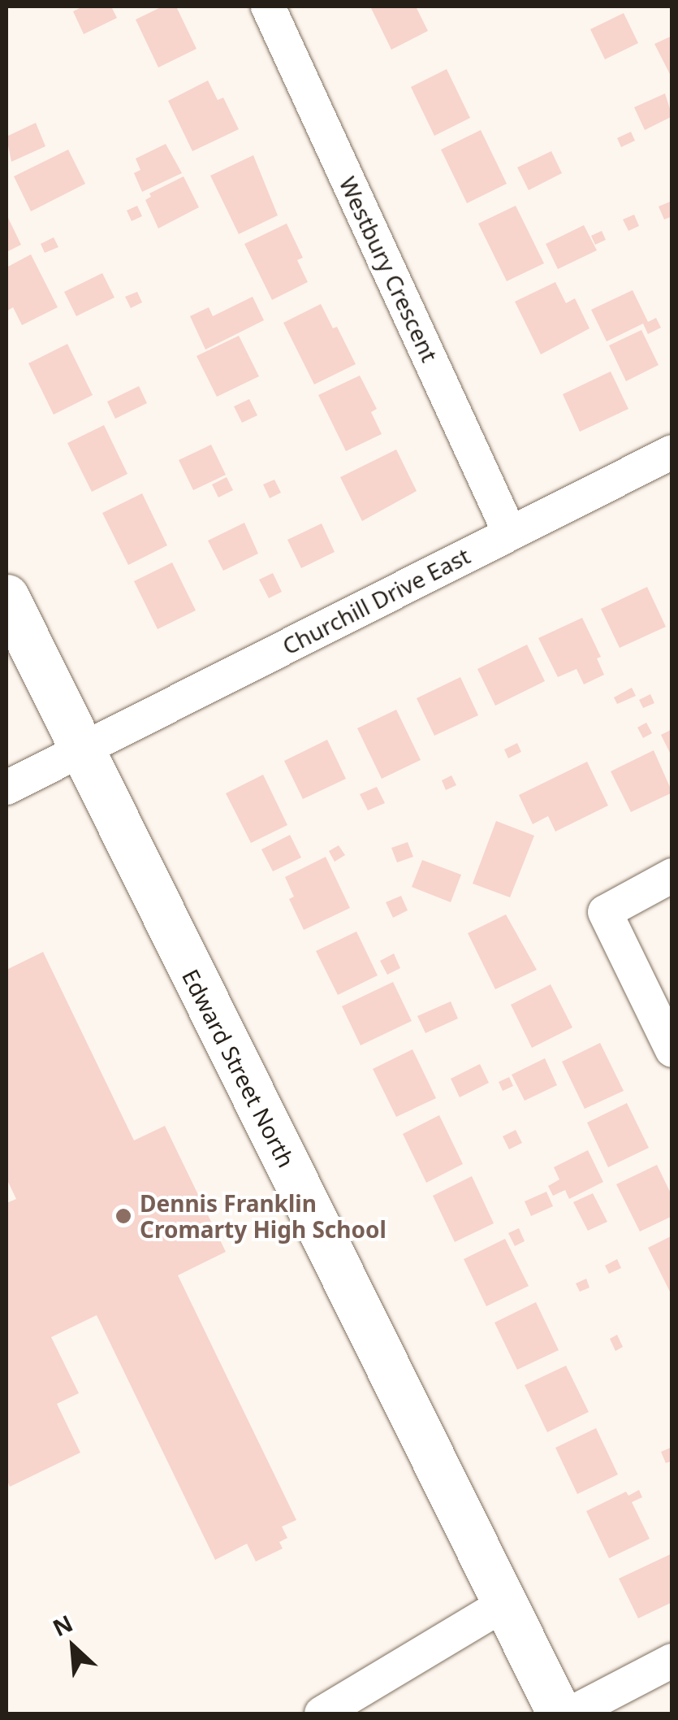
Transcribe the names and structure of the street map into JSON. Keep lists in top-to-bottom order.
{
  "streets": {
    "main road": ["Edward Street North"],
    "street": ["Westbury Crescent", "Churchill Drive East"]
  },
  "crossings": [
    ["Westbury Crescent", "Churchill Drive East"],
    ["Churchill Drive East", "Edward Street North"]
  ],
  "places": ["Dennis Franklin Cromarty High School"],
  "north": "top left"
}
